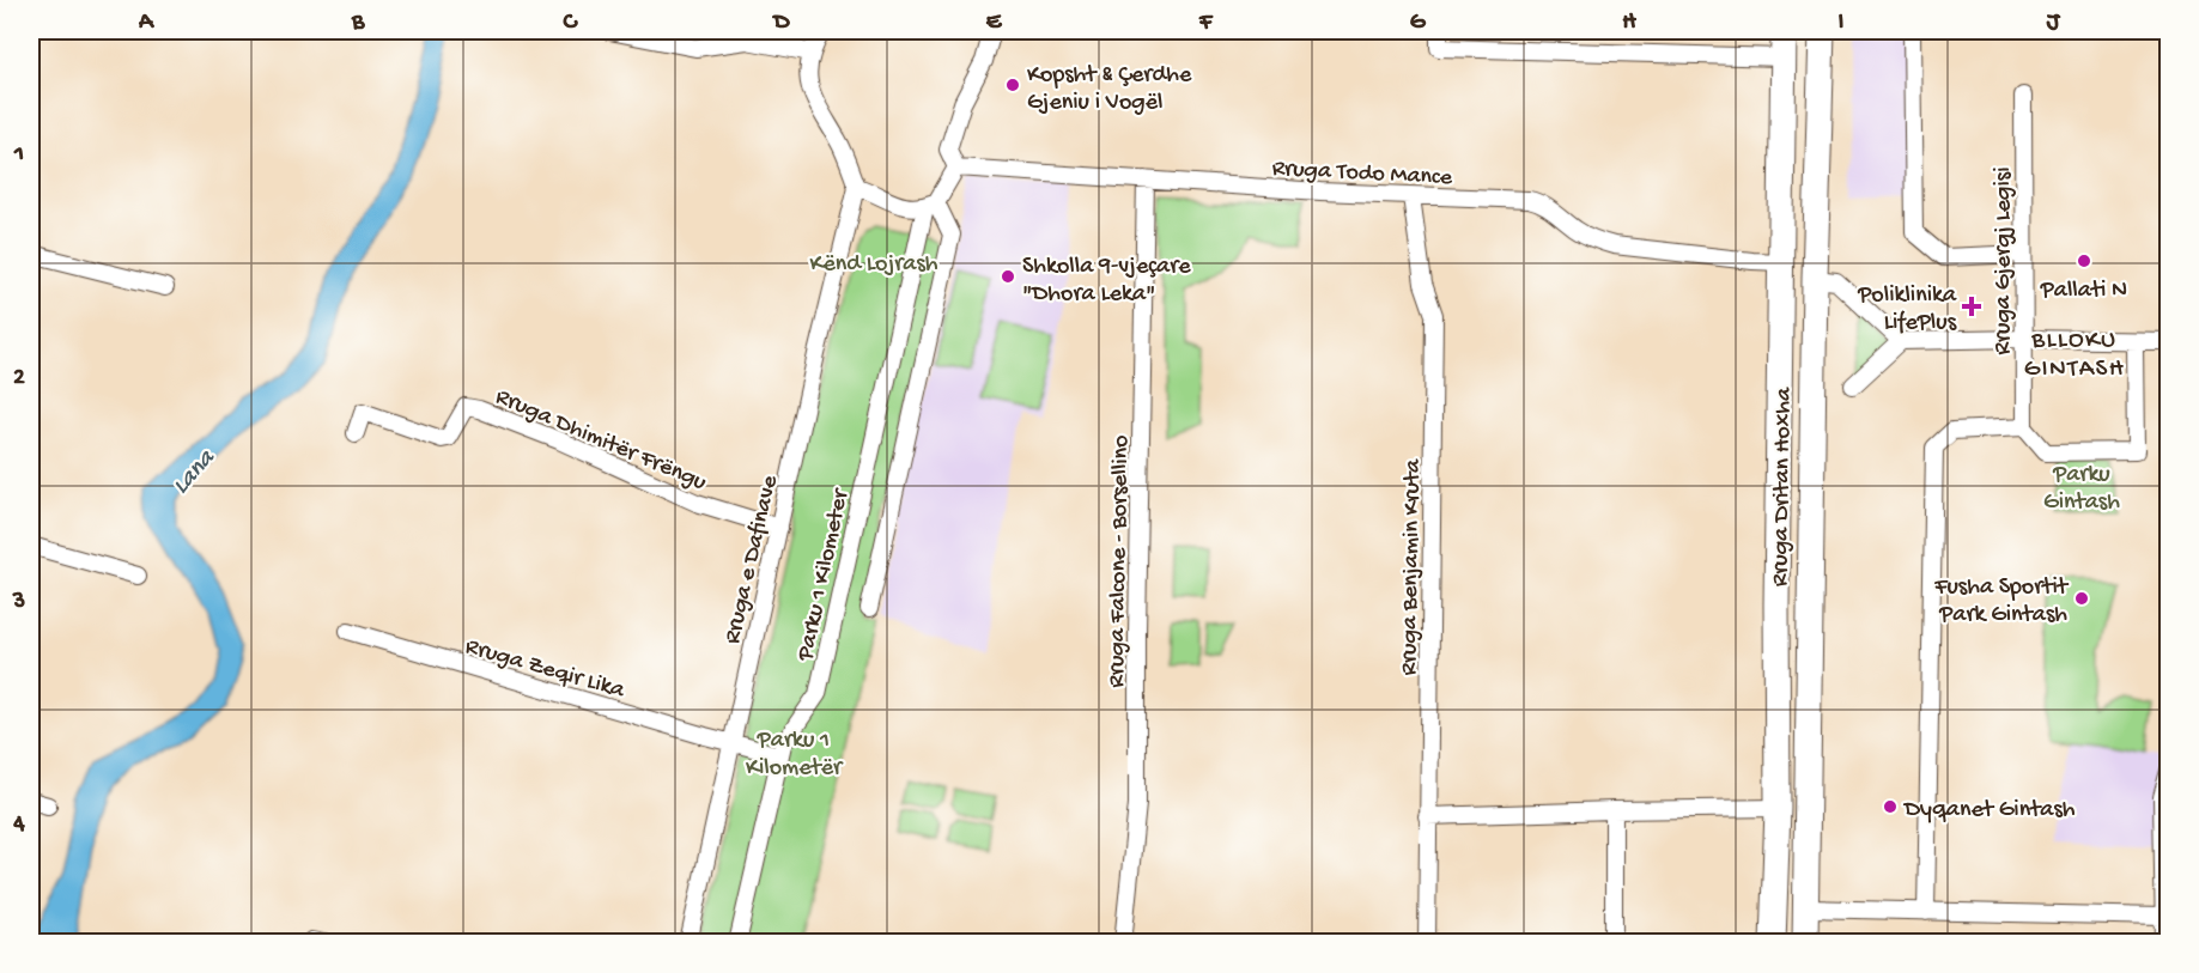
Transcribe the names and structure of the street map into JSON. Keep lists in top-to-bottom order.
{
  "streets": {
    "main road": ["Rruga Dritan Hoxha"],
    "street": [
      "Rruga Todo Mance",
      "Rruga Gjergj Legisi",
      "Rruga Dhimitër Frëngu",
      "Rruga e Dafinave",
      "Rruga Falcone - Borsellino",
      "Rruga Benjamin Kruta",
      "Parku 1 Kilometer",
      "Rruga Zeqir Lika"
    ]
  },
  "crossings": [
    ["Rruga Todo Mance", "Rruga Dritan Hoxha"],
    ["Rruga Todo Mance", "Rruga Falcone - Borsellino"],
    ["Rruga Todo Mance", "Rruga Benjamin Kruta"],
    ["Rruga Todo Mance", "Parku 1 Kilometer"],
    ["Rruga Dhimitër Frëngu", "Rruga e Dafinave"],
    ["Rruga e Dafinave", "Rruga Zeqir Lika"],
    ["Parku 1 Kilometer", "Rruga Zeqir Lika"]
  ],
  "districts": ["BLLOKU GINTASH"],
  "water": ["Lana"],
  "parks": ["Kënd Lojrash", "Parku Gintash", "Parku 1 Kilometër"],
  "places": {
    "other": [
      "Kopsht & Çerdhe Gjeniu i Vogël",
      "Pallati N",
      "Shkolla 9-vjeçare \"Dhora Leka\"",
      "Fusha Sportit Park Gintash",
      "Dyqanet Gintash"
    ],
    "health": ["Poliklinika LifePlus"]
  },
  "grid": {
    "columns": [
      "A",
      "B",
      "C",
      "D",
      "E",
      "F",
      "G",
      "H",
      "I",
      "J"
    ],
    "rows": [
      "1",
      "2",
      "3",
      "4"
    ]
  }
}
